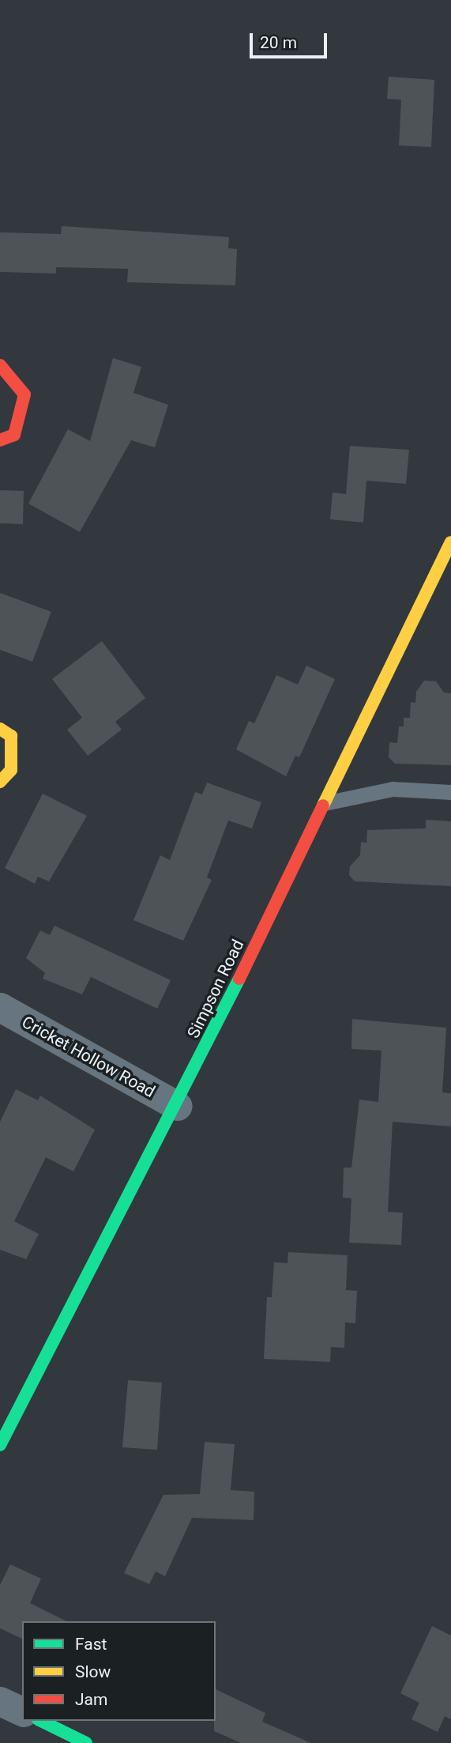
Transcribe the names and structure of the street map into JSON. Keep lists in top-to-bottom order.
{
  "streets": {
    "street": ["Simpson Road", "Cricket Hollow Road"]
  },
  "crossings": [
    ["Simpson Road", "Cricket Hollow Road"]
  ],
  "legend": ["Fast", "Slow", "Jam"],
  "scale_bar": "20 m"
}
